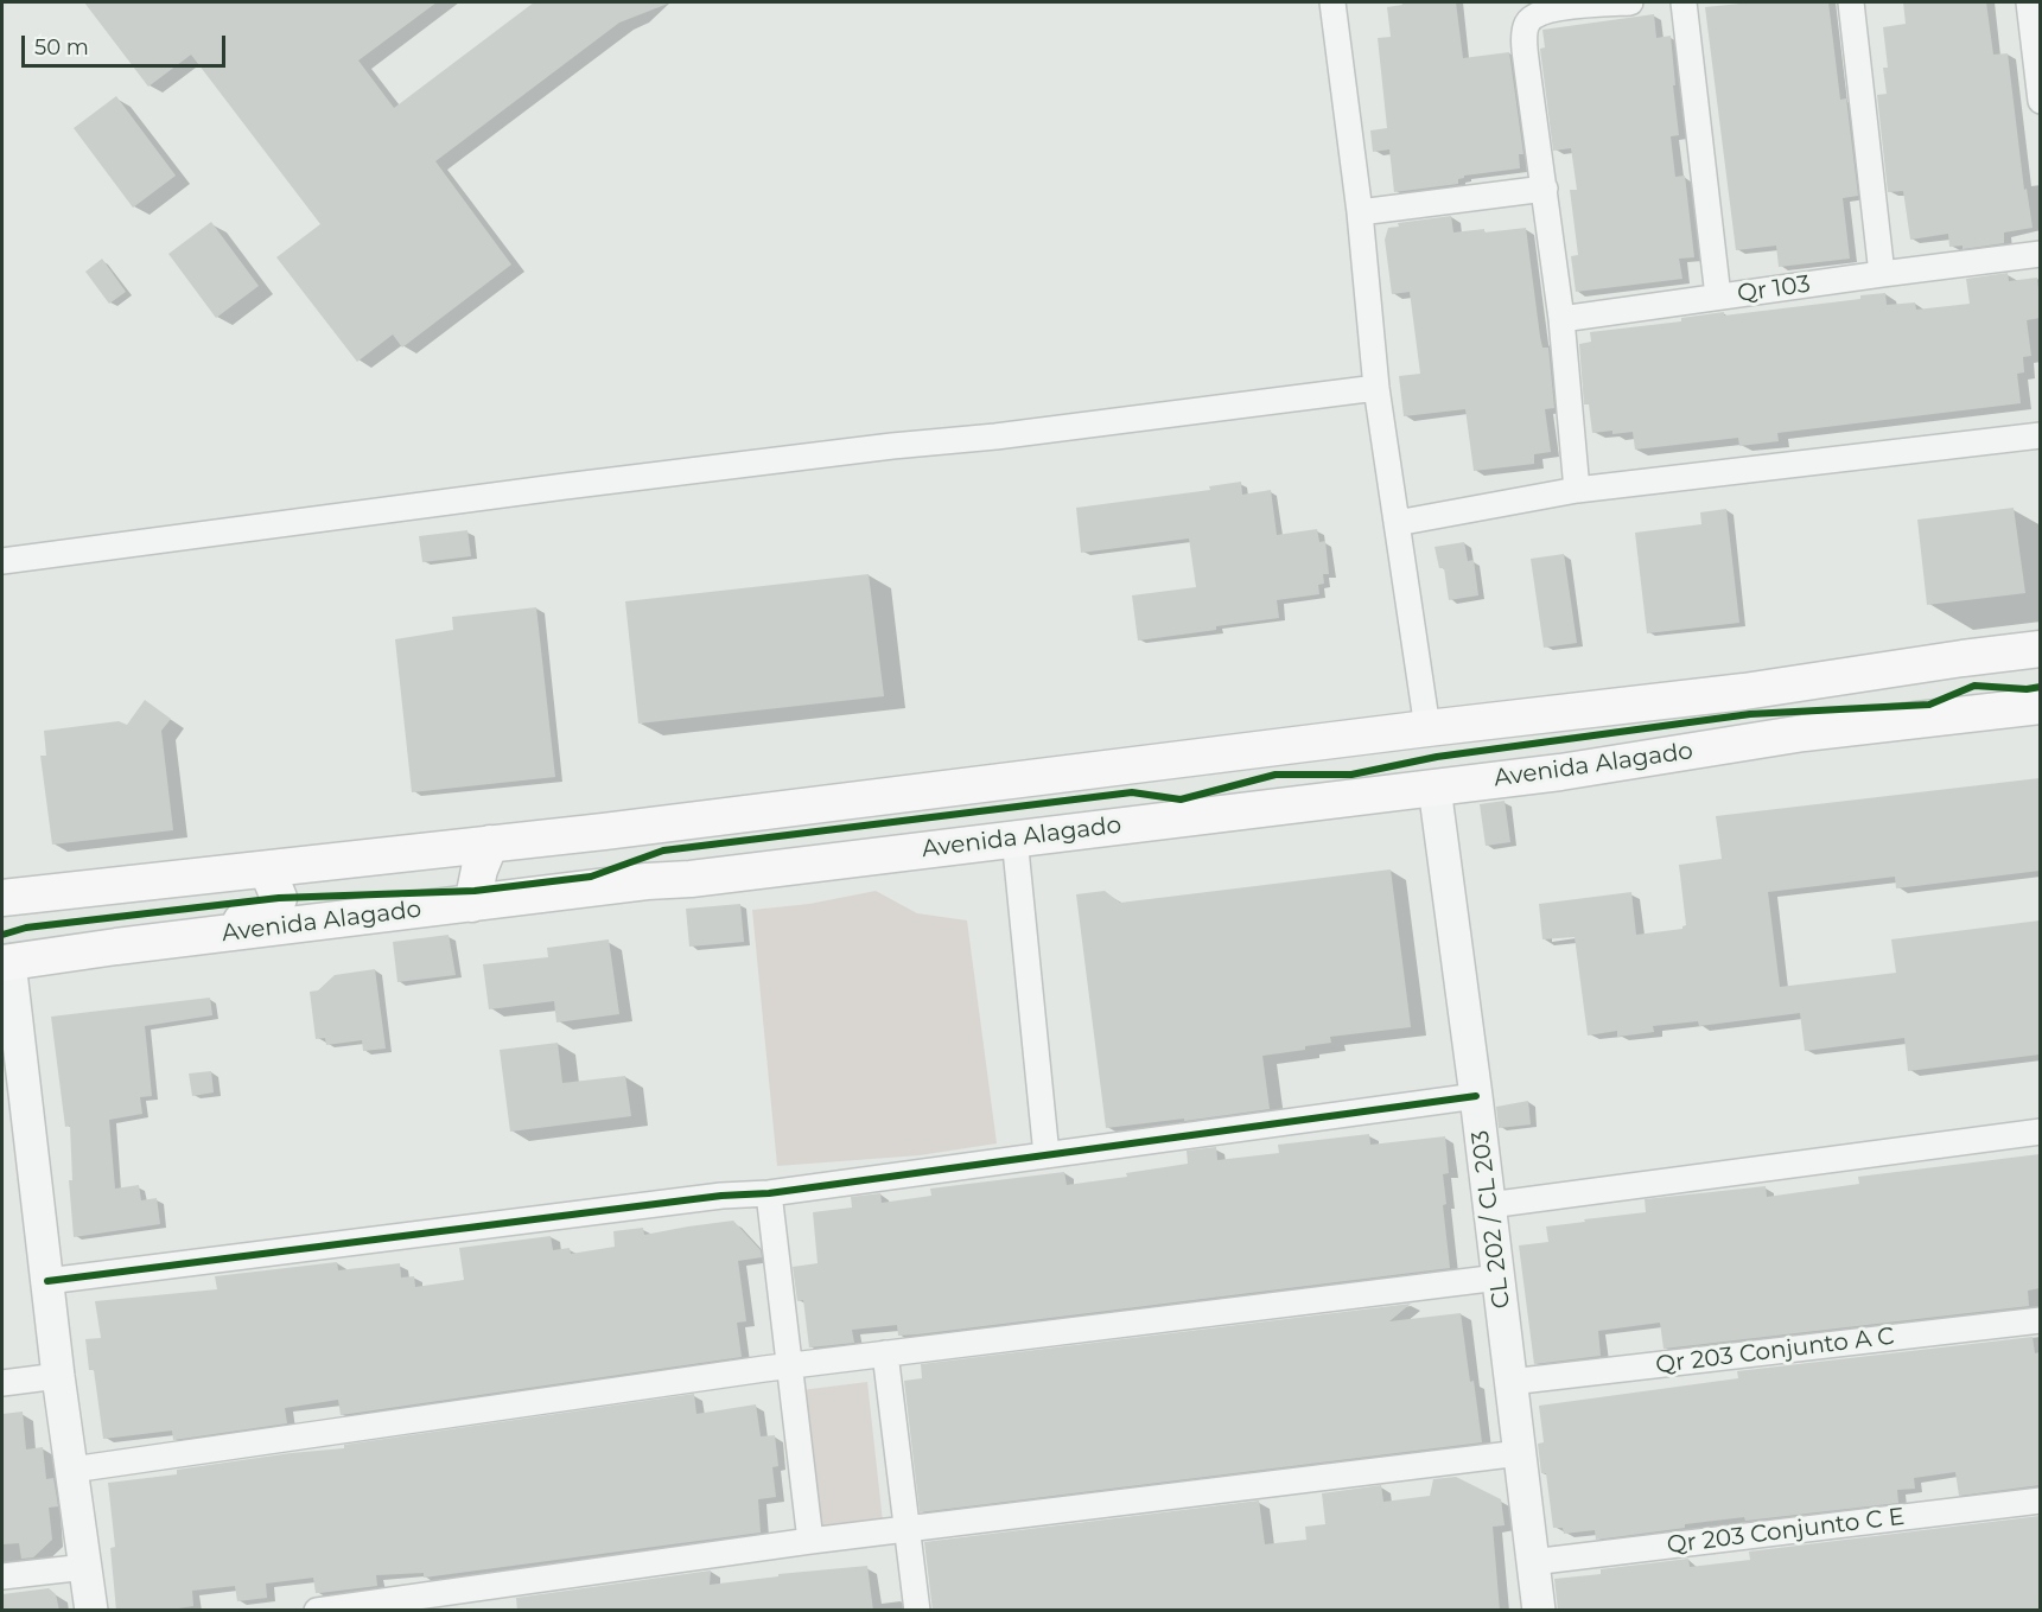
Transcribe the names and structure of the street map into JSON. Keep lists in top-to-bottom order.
{
  "streets": {
    "main road": ["Avenida Alagado"],
    "street": [
      "Qr 103",
      "CL 202 / CL 203",
      "Qr 203 Conjunto A C",
      "Qr 203 Conjunto C E"
    ]
  },
  "crossings": [
    ["Avenida Alagado", "CL 202 / CL 203"],
    ["CL 202 / CL 203", "Qr 203 Conjunto A C"],
    ["CL 202 / CL 203", "Qr 203 Conjunto C E"]
  ],
  "scale_bar": "50 m"
}
